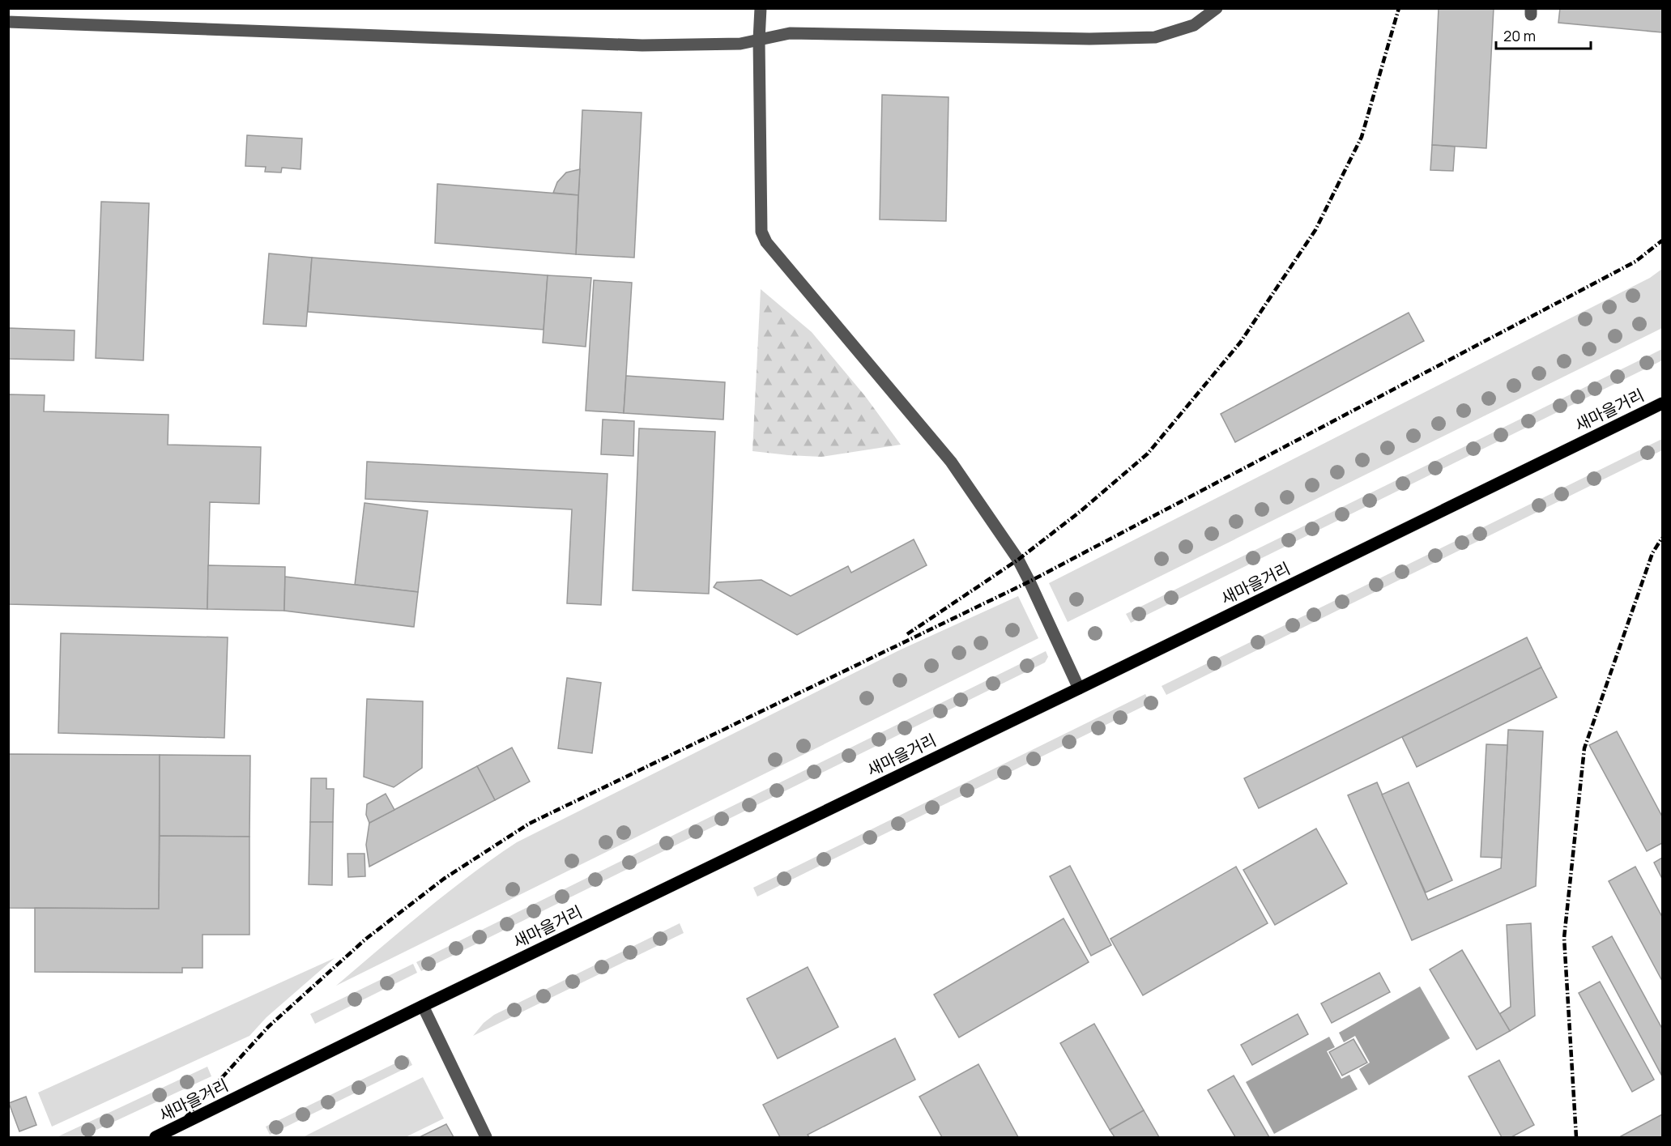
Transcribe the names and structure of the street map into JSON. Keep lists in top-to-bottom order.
{
  "streets": {
    "main road": ["새마을거리"]
  },
  "scale_bar": "20 m"
}
